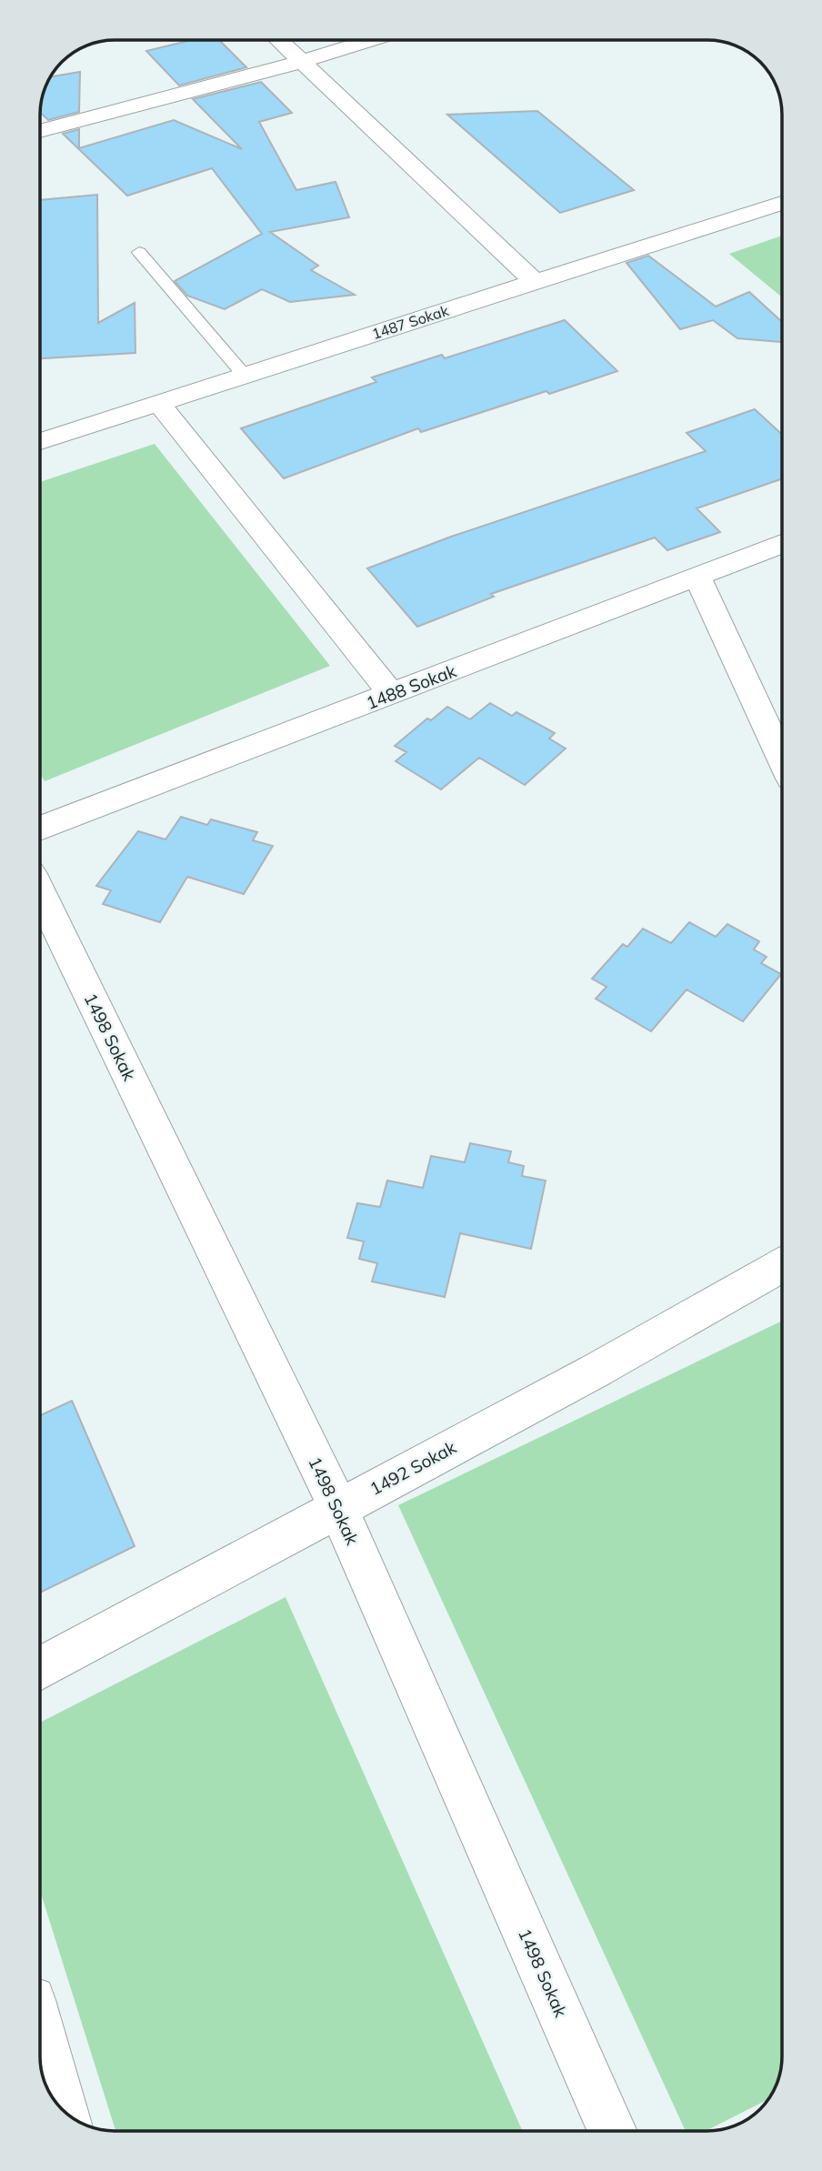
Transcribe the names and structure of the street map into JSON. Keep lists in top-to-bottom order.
{
  "streets": {
    "street": [
      "1487 Sokak",
      "1488 Sokak",
      "1498 Sokak",
      "1492 Sokak"
    ]
  },
  "crossings": [
    ["1498 Sokak", "1492 Sokak"]
  ]
}
